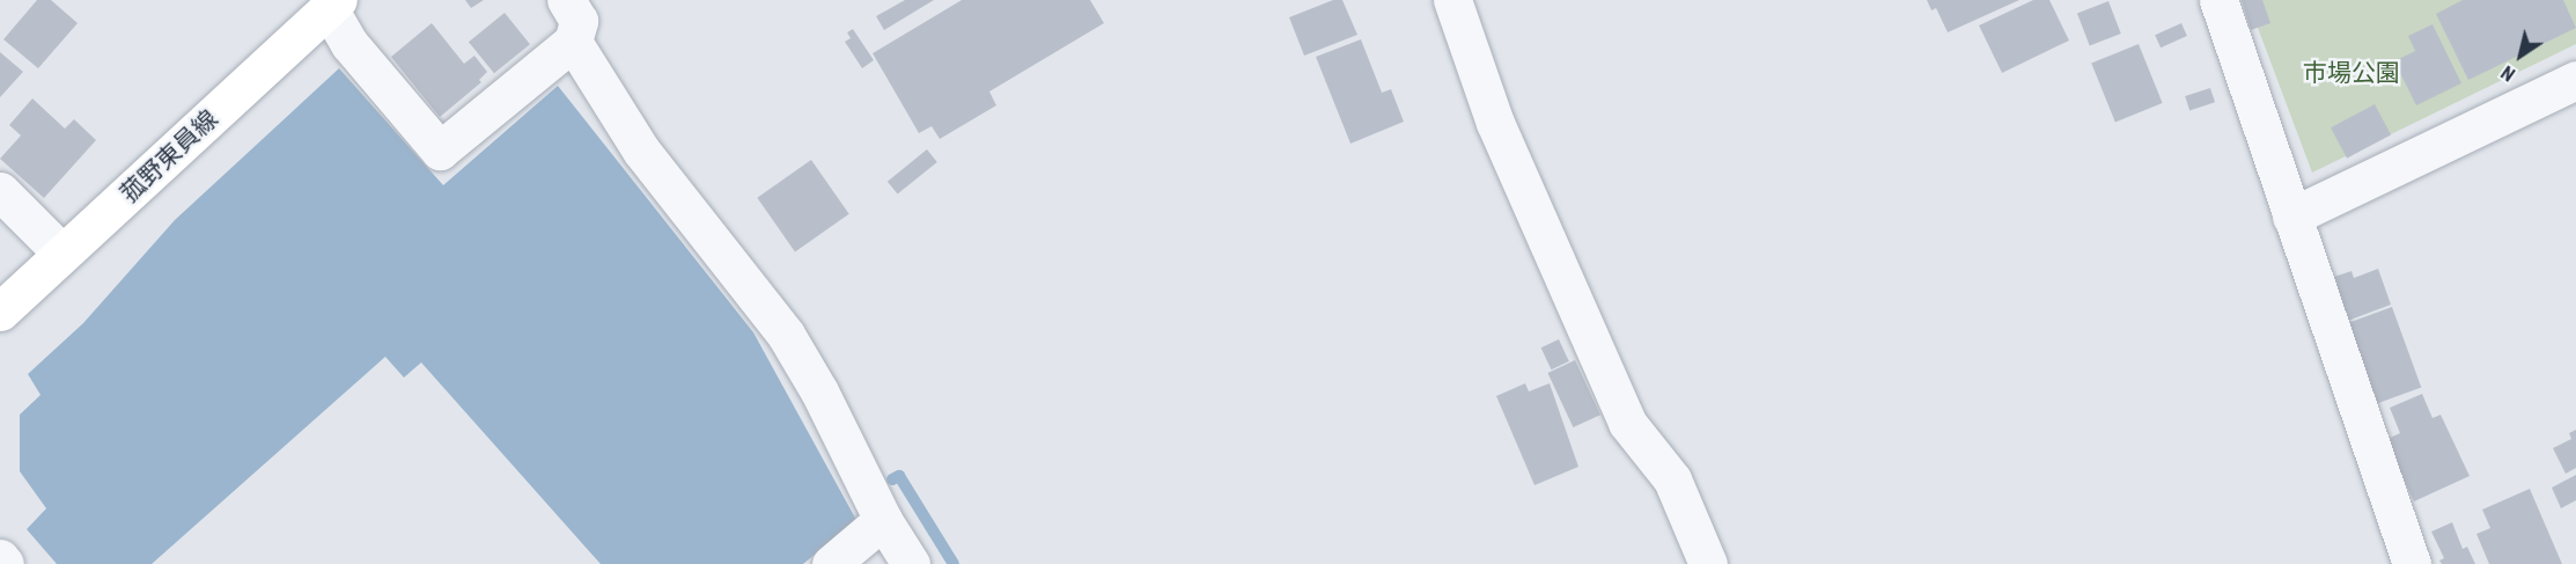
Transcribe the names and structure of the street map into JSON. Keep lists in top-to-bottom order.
{
  "streets": {
    "main road": ["菰野東員線"]
  },
  "parks": ["市場公園"],
  "north": "bottom left"
}
